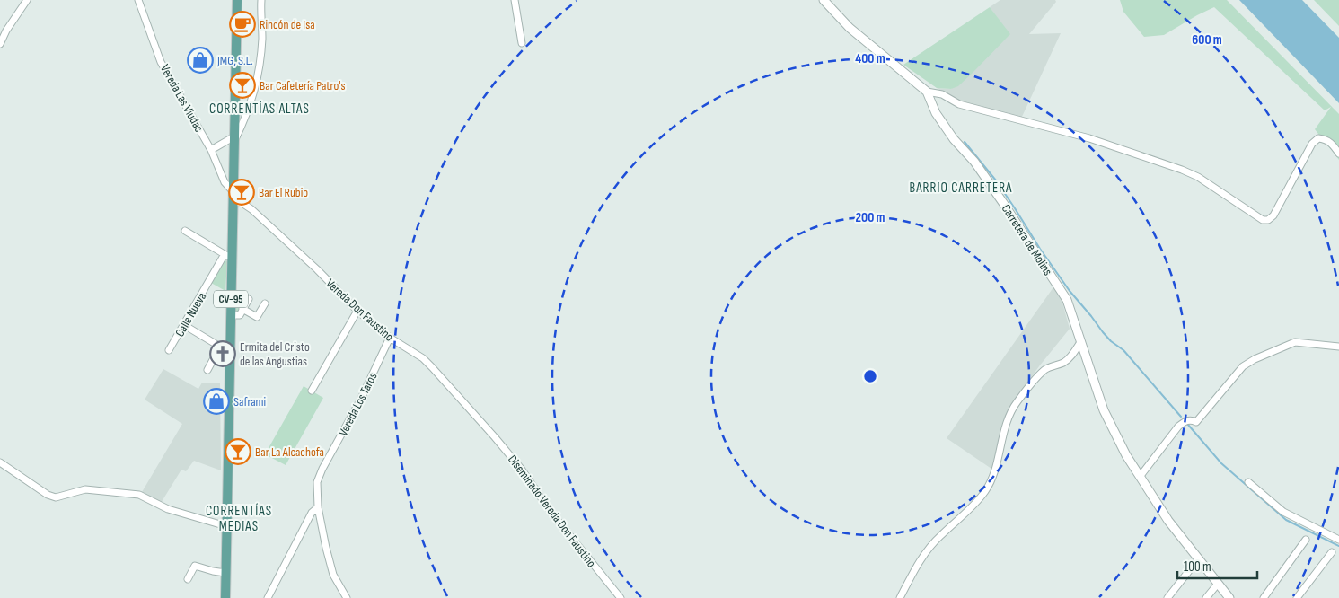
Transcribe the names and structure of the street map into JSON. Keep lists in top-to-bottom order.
{
  "streets": {
    "main road": ["CV-95"],
    "street": [
      "Vereda Las Viudas",
      "Carretera de Molins",
      "Vereda Don Faustino",
      "Calle Nueva",
      "Vereda Los Taros",
      "Diseminado Vereda Don Faustino"
    ]
  },
  "crossings": [
    ["Vereda Las Viudas", "CV-95"],
    ["Vereda Las Viudas", "Vereda Don Faustino"],
    ["CV-95", "Vereda Don Faustino"],
    ["CV-95", "Calle Nueva"],
    ["Vereda Don Faustino", "Vereda Los Taros"],
    ["Vereda Don Faustino", "Diseminado Vereda Don Faustino"]
  ],
  "districts": ["CORRENTÍAS ALTAS", "BARRIO CARRETERA", "CORRENTÍAS MEDIAS"],
  "places": {
    "cafe": ["Rincón de Isa"],
    "shop": ["JMG, S.L.", "Saframi"],
    "bar": ["Bar Cafetería Patro's", "Bar El Rubio", "Bar La Alcachofa"],
    "church": ["Ermita del Cristo de las Angustias"]
  },
  "scale_bar": "100 m",
  "rings": ["600 m", "400 m", "200 m"]
}
